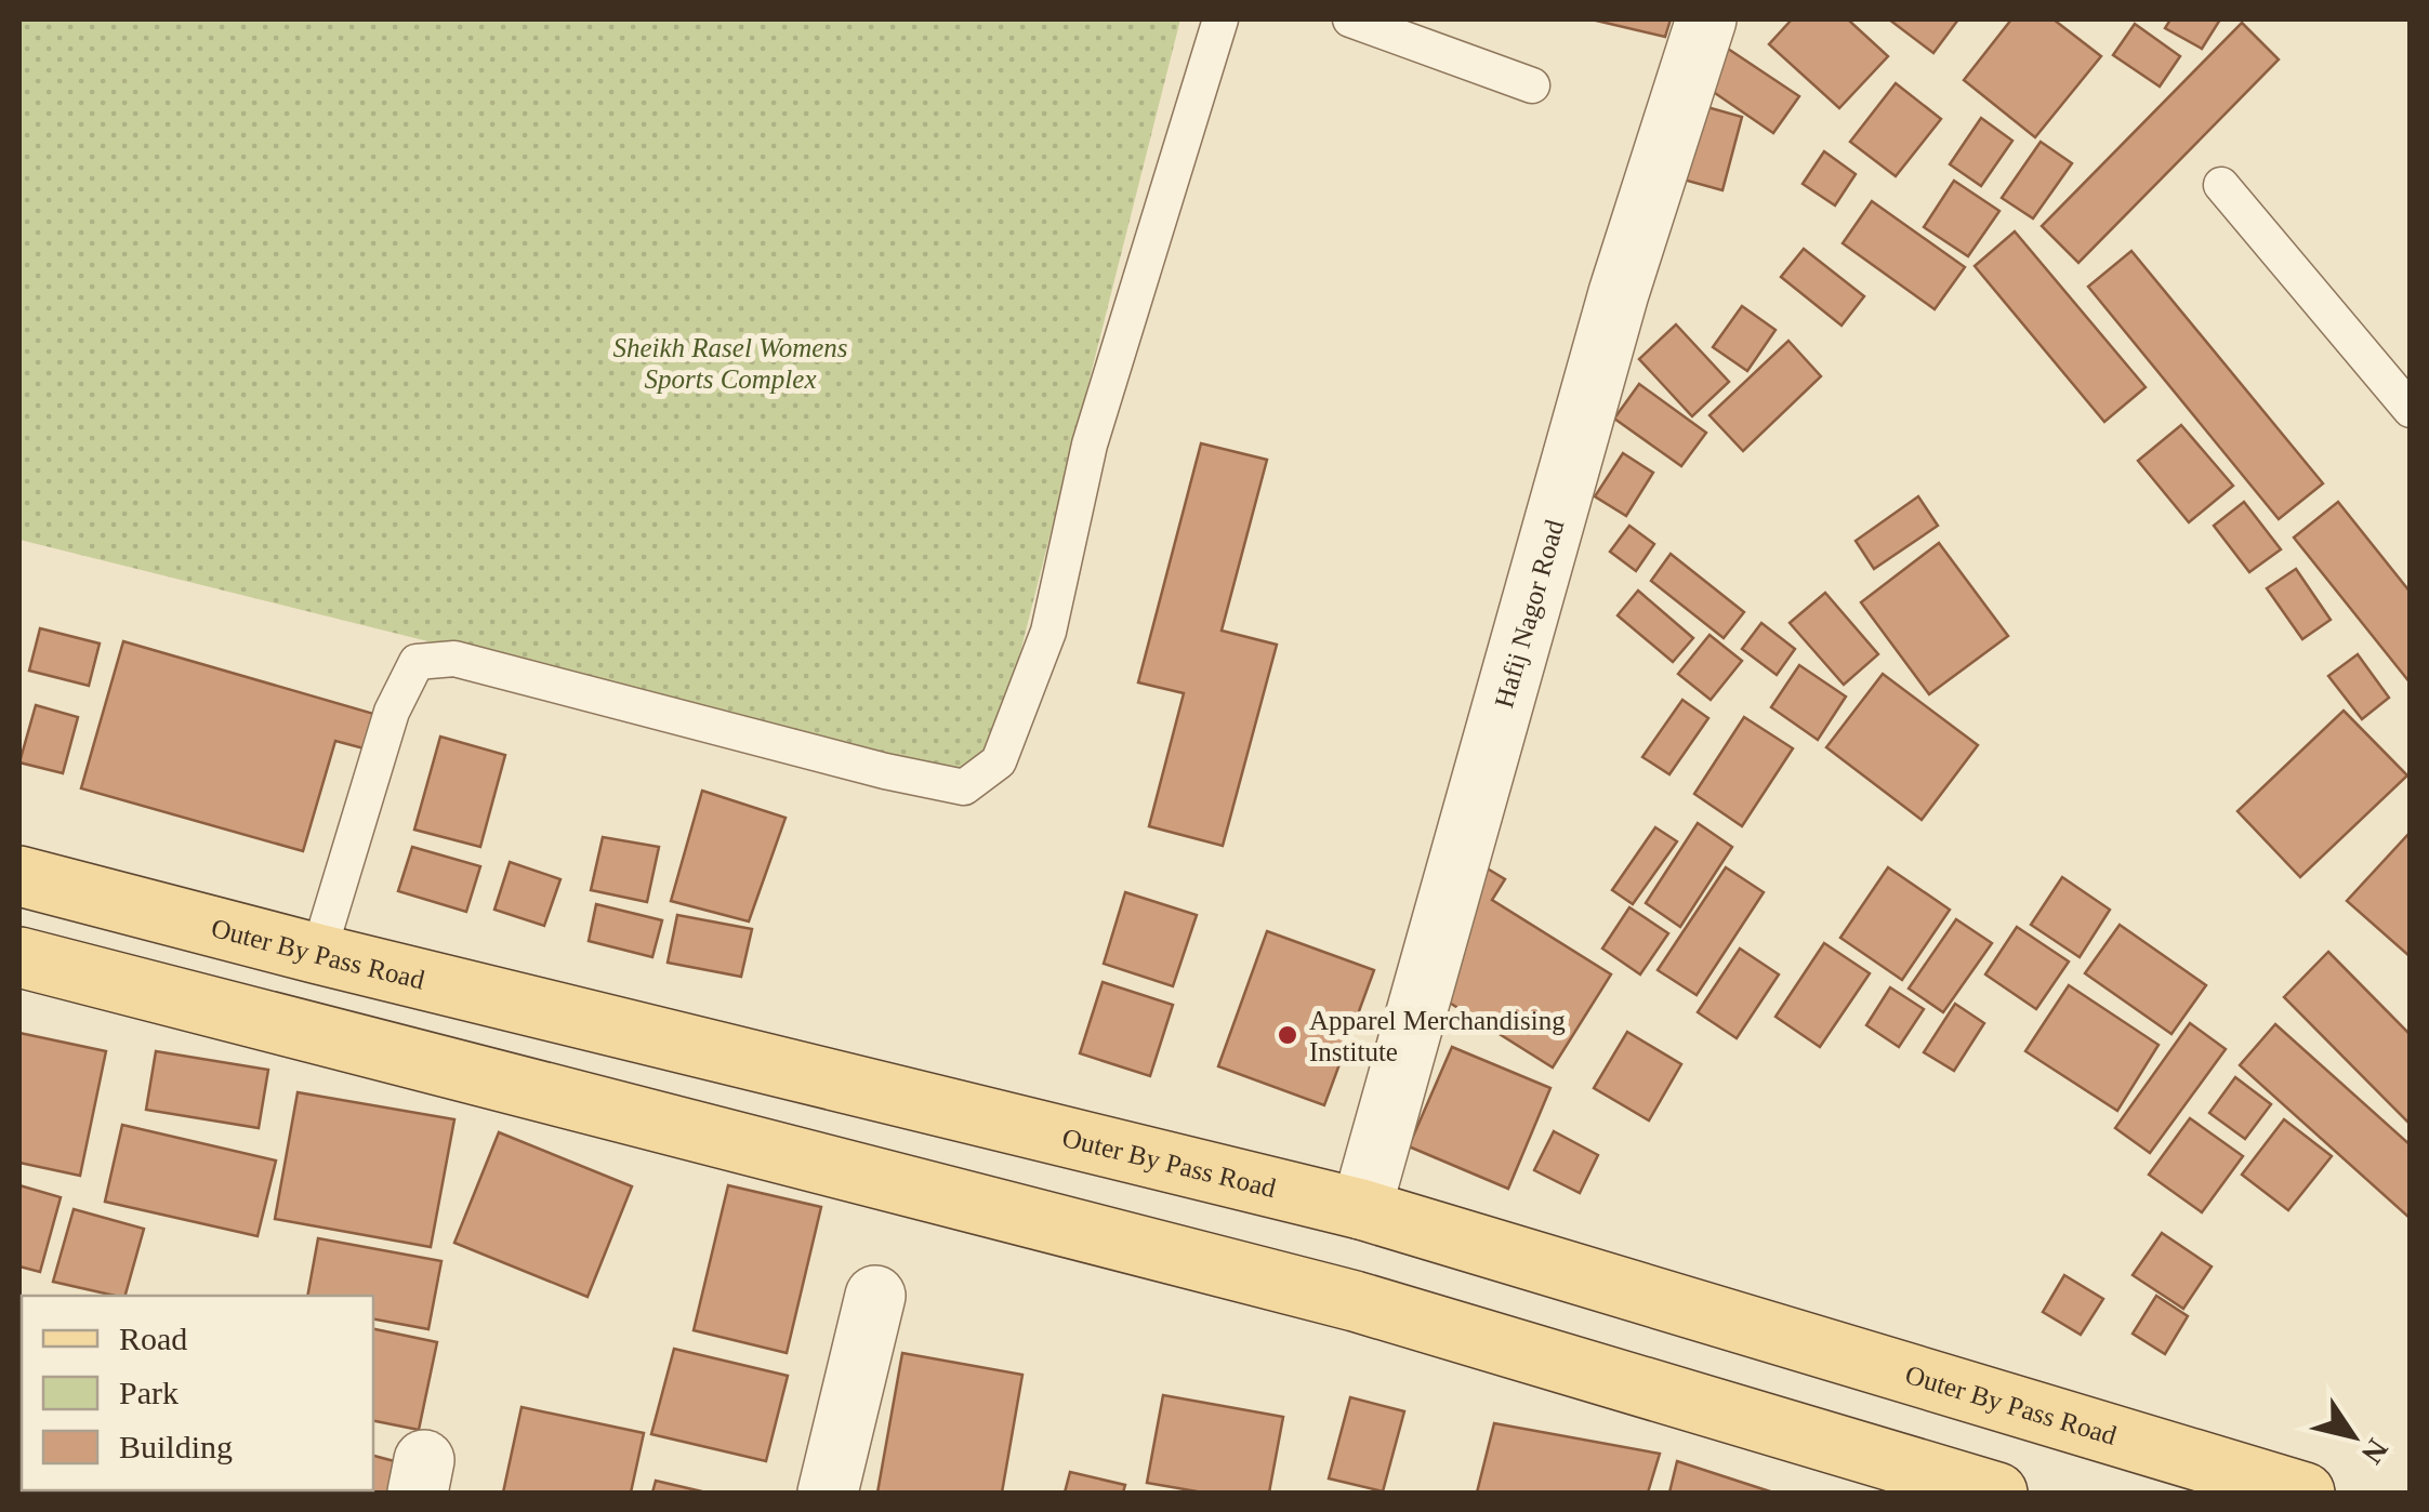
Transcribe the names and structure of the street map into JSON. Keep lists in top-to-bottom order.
{
  "streets": {
    "main road": ["Outer By Pass Road"],
    "street": ["Hafij Nagor Road"]
  },
  "crossings": [
    ["Hafij Nagor Road", "Outer By Pass Road"]
  ],
  "parks": ["Sheikh Rasel Womens Sports Complex"],
  "places": ["Apparel Merchandising Institute"],
  "legend": ["Road", "Park", "Building"],
  "north": "bottom right"
}
